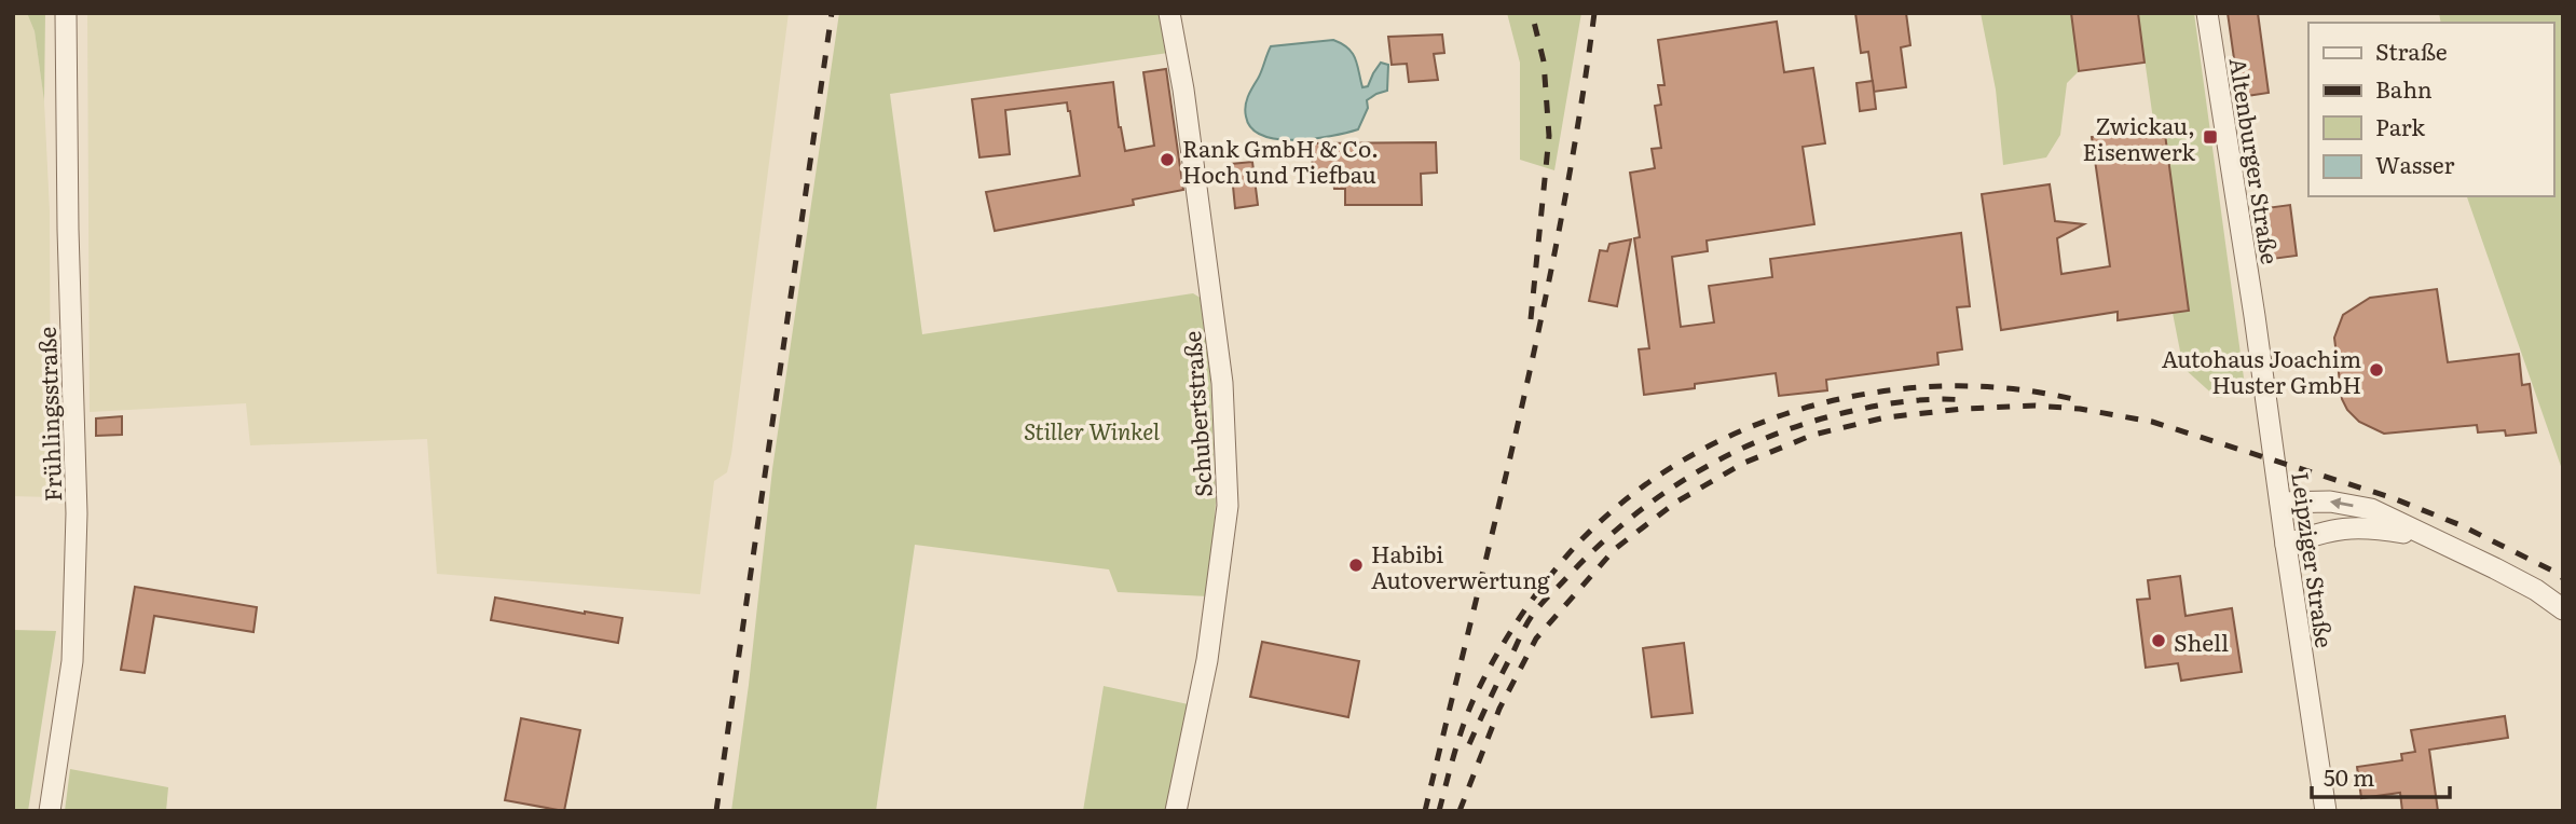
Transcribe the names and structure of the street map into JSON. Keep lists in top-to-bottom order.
{
  "streets": {
    "street": [
      "Altenburger Straße",
      "Frühlingsstraße",
      "Schubertstraße",
      "Leipziger Straße"
    ]
  },
  "crossings": [
    ["Altenburger Straße", "Leipziger Straße"]
  ],
  "parks": ["Stiller Winkel"],
  "places": {
    "transit": ["Zwickau, Eisenwerk"],
    "other": [
      "Rank GmbH & Co. Hoch und Tiefbau",
      "Autohaus Joachim Huster GmbH",
      "Habibi Autoverwertung",
      "Shell"
    ]
  },
  "legend": [
    "Straße",
    "Bahn",
    "Park",
    "Wasser"
  ],
  "scale_bar": "50 m"
}
